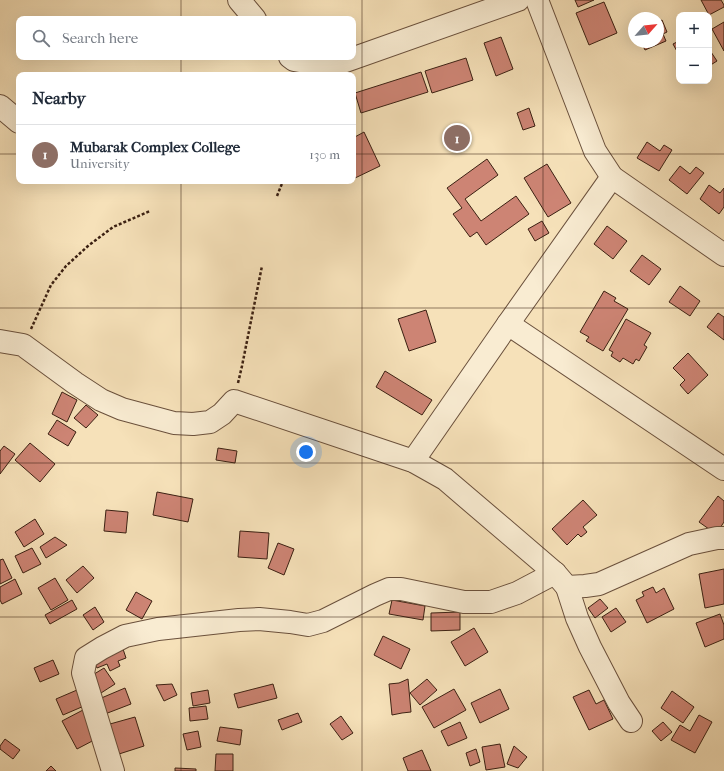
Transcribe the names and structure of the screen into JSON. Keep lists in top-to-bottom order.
{
  "north": "top right",
  "page": {
    "map_buttons": ["+", "−"],
    "search": "Search here",
    "heading": "Nearby",
    "pins": "1",
    "list": [
      {
        "mark": "1",
        "name": "Mubarak Complex College",
        "note": "University",
        "value": "130 m"
      }
    ]
  }
}
